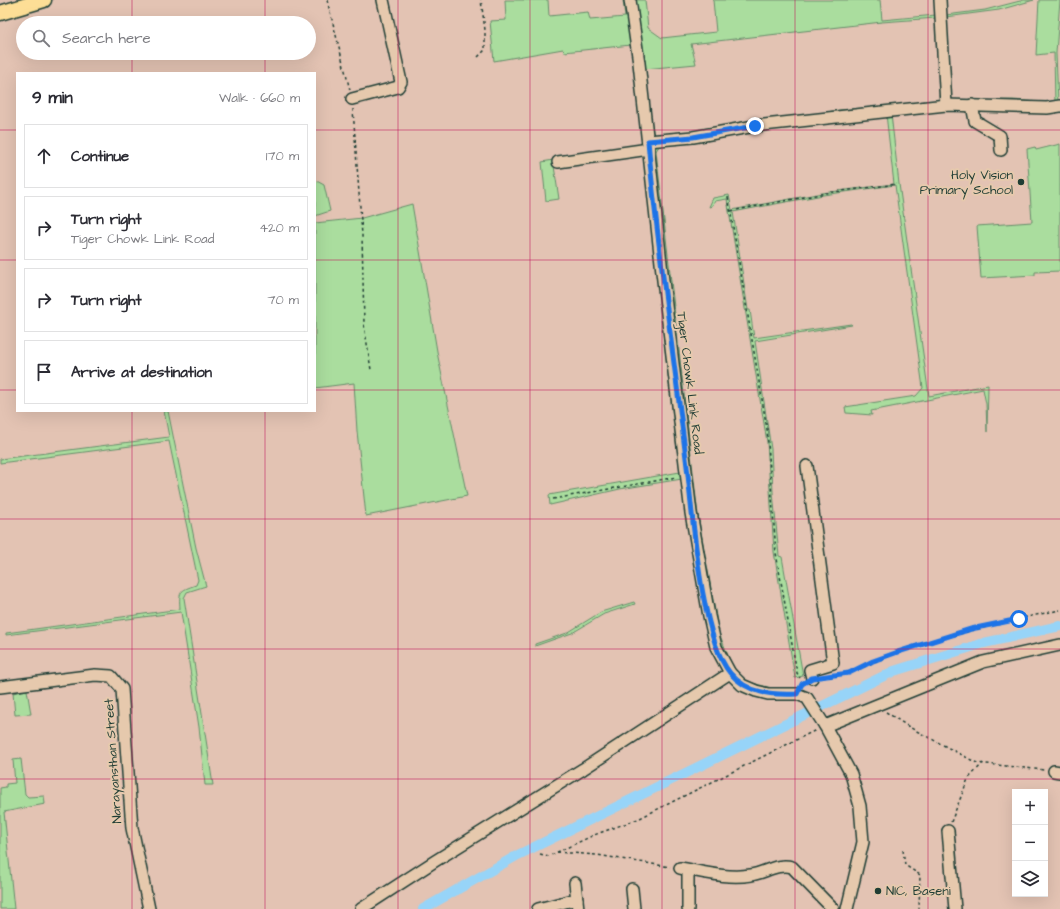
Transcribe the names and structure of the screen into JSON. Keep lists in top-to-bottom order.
{
  "streets": {
    "street": ["Tiger Chowk Link Road", "Narayansthan Street"]
  },
  "places": ["Holy Vision Primary School", "NIC, Baseni"],
  "page": {
    "search": "Search here",
    "heading": ["9 min", "Walk · 660 m"],
    "list": [
      ["Continue", "170 m"],
      ["Turn right", "Tiger Chowk Link Road", "420 m"],
      ["Turn right", "70 m"],
      "Arrive at destination"
    ],
    "map_buttons": ["+", "−"]
  }
}
